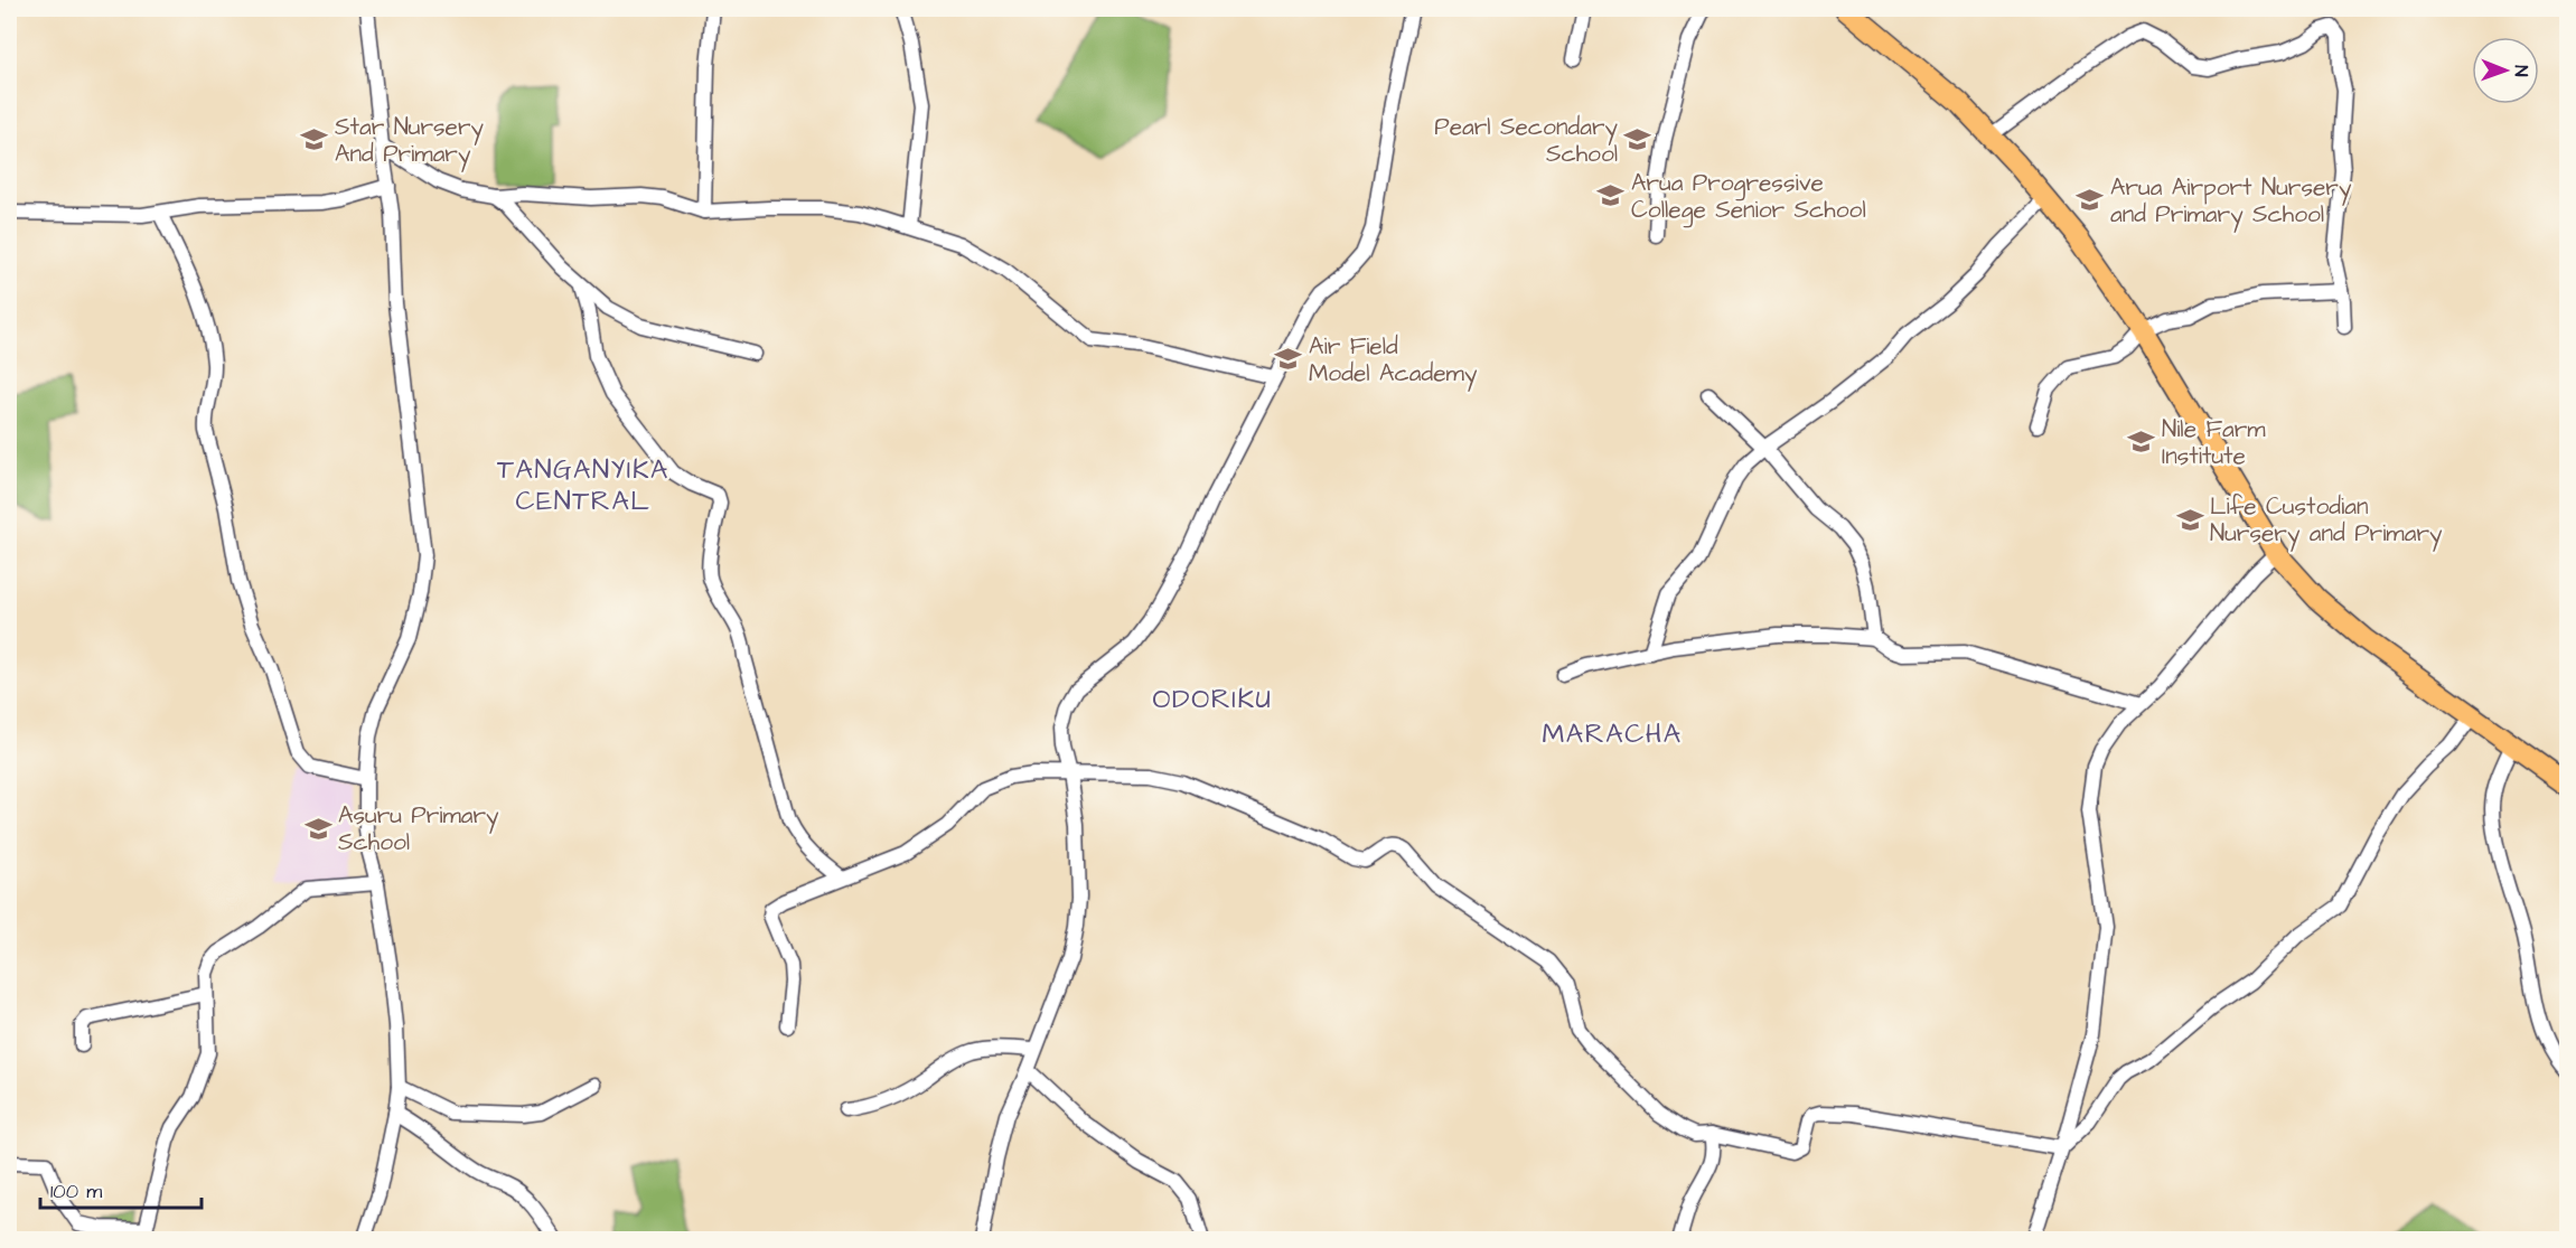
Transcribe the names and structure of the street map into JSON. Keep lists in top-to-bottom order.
{
  "districts": ["TANGANYIKA CENTRAL", "ODORIKU", "MARACHA"],
  "places": {
    "school or university": [
      "Star Nursery And Primary",
      "Pearl Secondary School",
      "Arua Progressive College Senior School",
      "Arua Airport Nursery and Primary School",
      "Air Field Model Academy",
      "Nile Farm Institute",
      "Life Custodian Nursery and Primary",
      "Asuru Primary School"
    ]
  },
  "scale_bar": "100 m",
  "north": "right"
}
